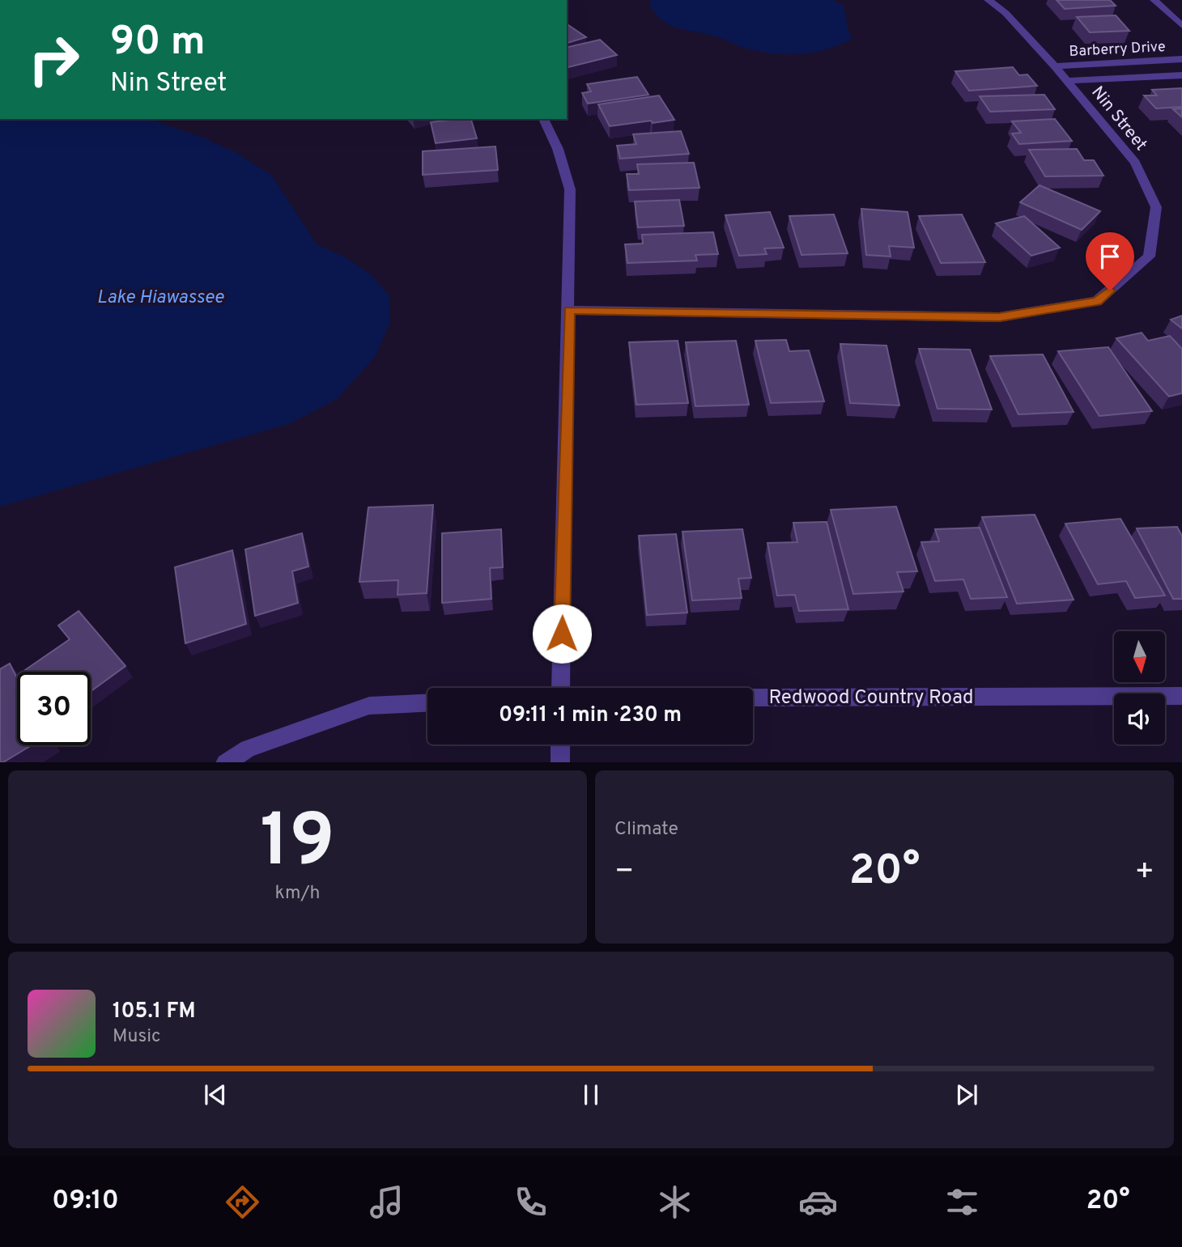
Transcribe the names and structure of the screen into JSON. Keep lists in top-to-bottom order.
{
  "streets": {
    "street": ["Barberry Drive", "Nin Street", "Redwood Country Road"]
  },
  "crossings": [
    ["Barberry Drive", "Nin Street"]
  ],
  "water": ["Lake Hiawassee"],
  "north": "bottom",
  "page": {
    "turn": ["90 m", "Nin Street"],
    "limit": "30",
    "trip": "09:11 · 1 min · 230 m",
    "tile": [
      ["19", "km/h"],
      "Climate"
    ],
    "heat": ["−", "20°", "+"],
    "song": ["105.1 FM", "Music"],
    "tabs": ["09:10", "20°"]
  }
}
